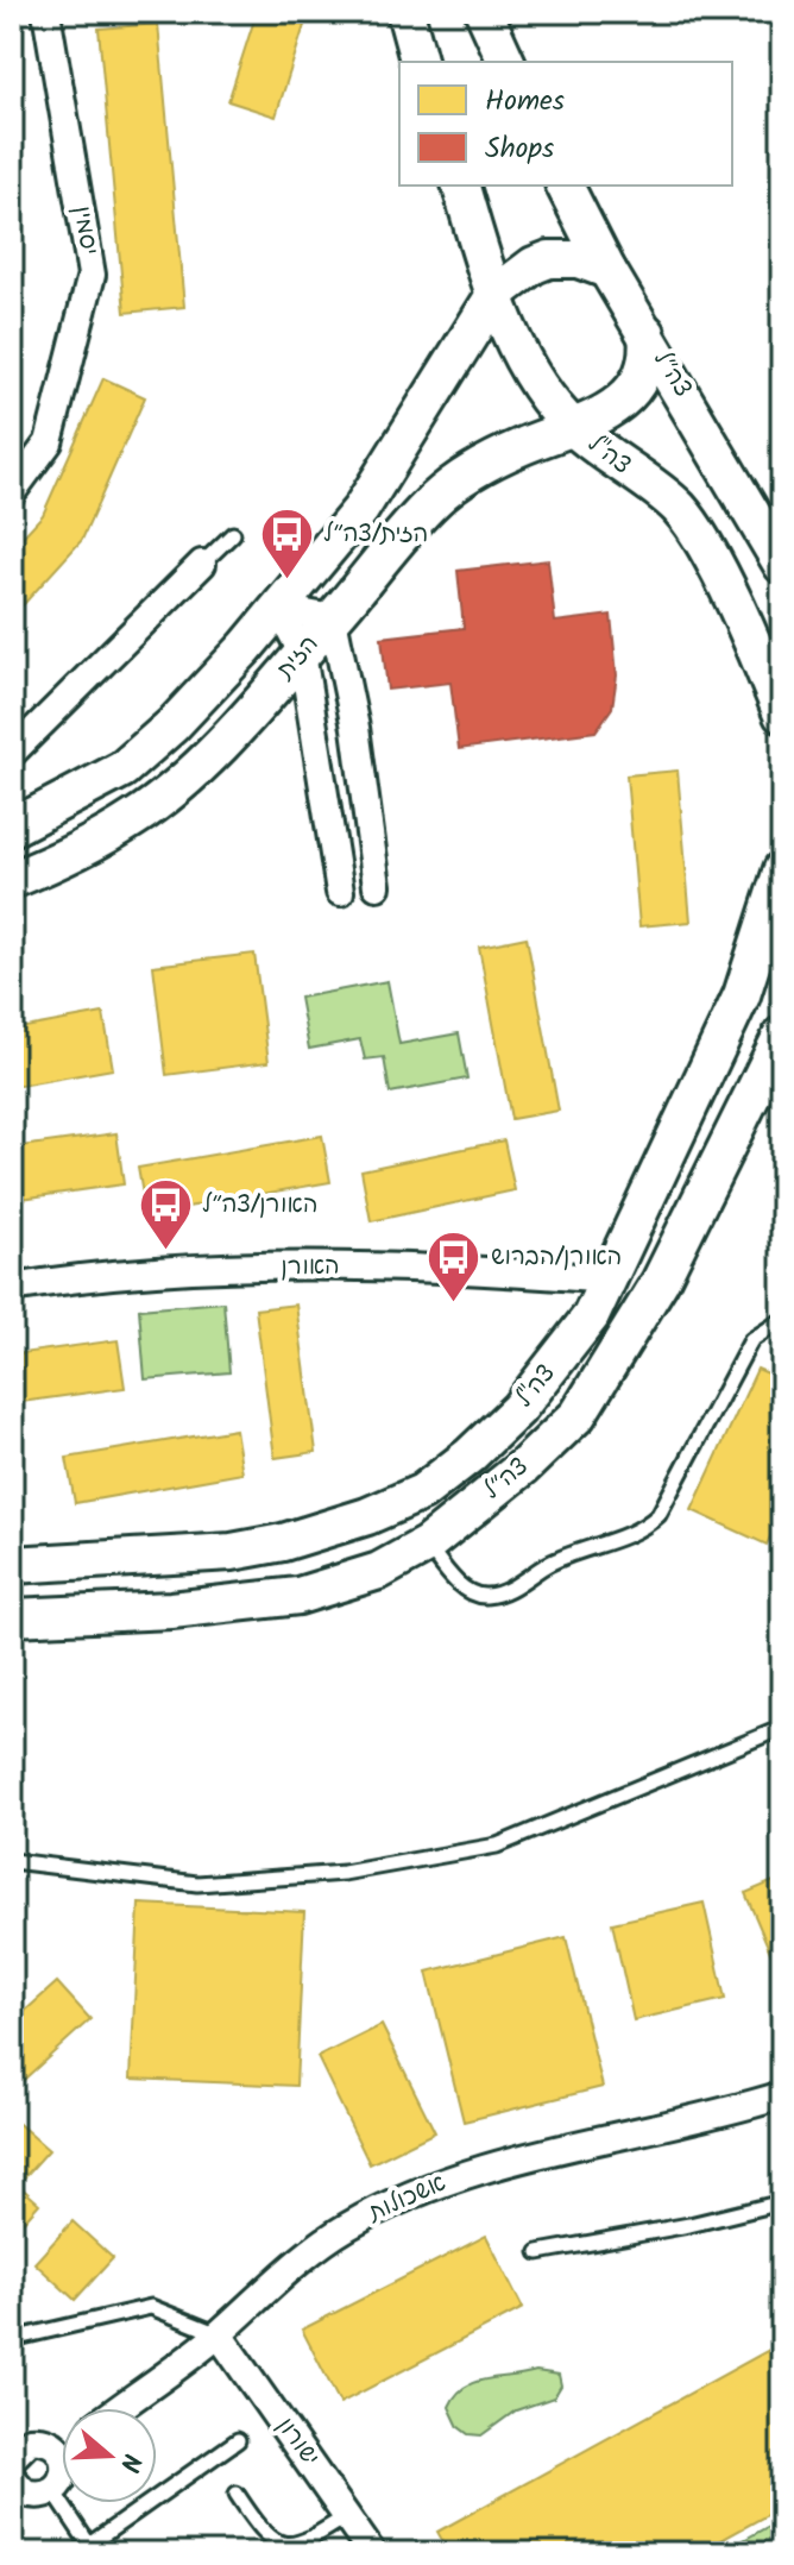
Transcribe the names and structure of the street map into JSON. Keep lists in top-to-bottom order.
{
  "streets": {
    "main road": ["צה״ל", "צה\"ל", "הזית"],
    "street": [
      "יסמין",
      "האורן",
      "אשכולות",
      "ישורון"
    ]
  },
  "crossings": [
    ["צה״ל", "צה\"ל"],
    ["צה״ל", "הזית"],
    ["צה\"ל", "הזית"],
    ["צה\"ל", "האורן"],
    ["אשכולות", "ישורון"]
  ],
  "places": {
    "bus stop": ["הזית/צה״ל", "האורן/צה״ל", "האורן/הברוש"]
  },
  "legend": ["Homes", "Shops"],
  "north": "right"
}
